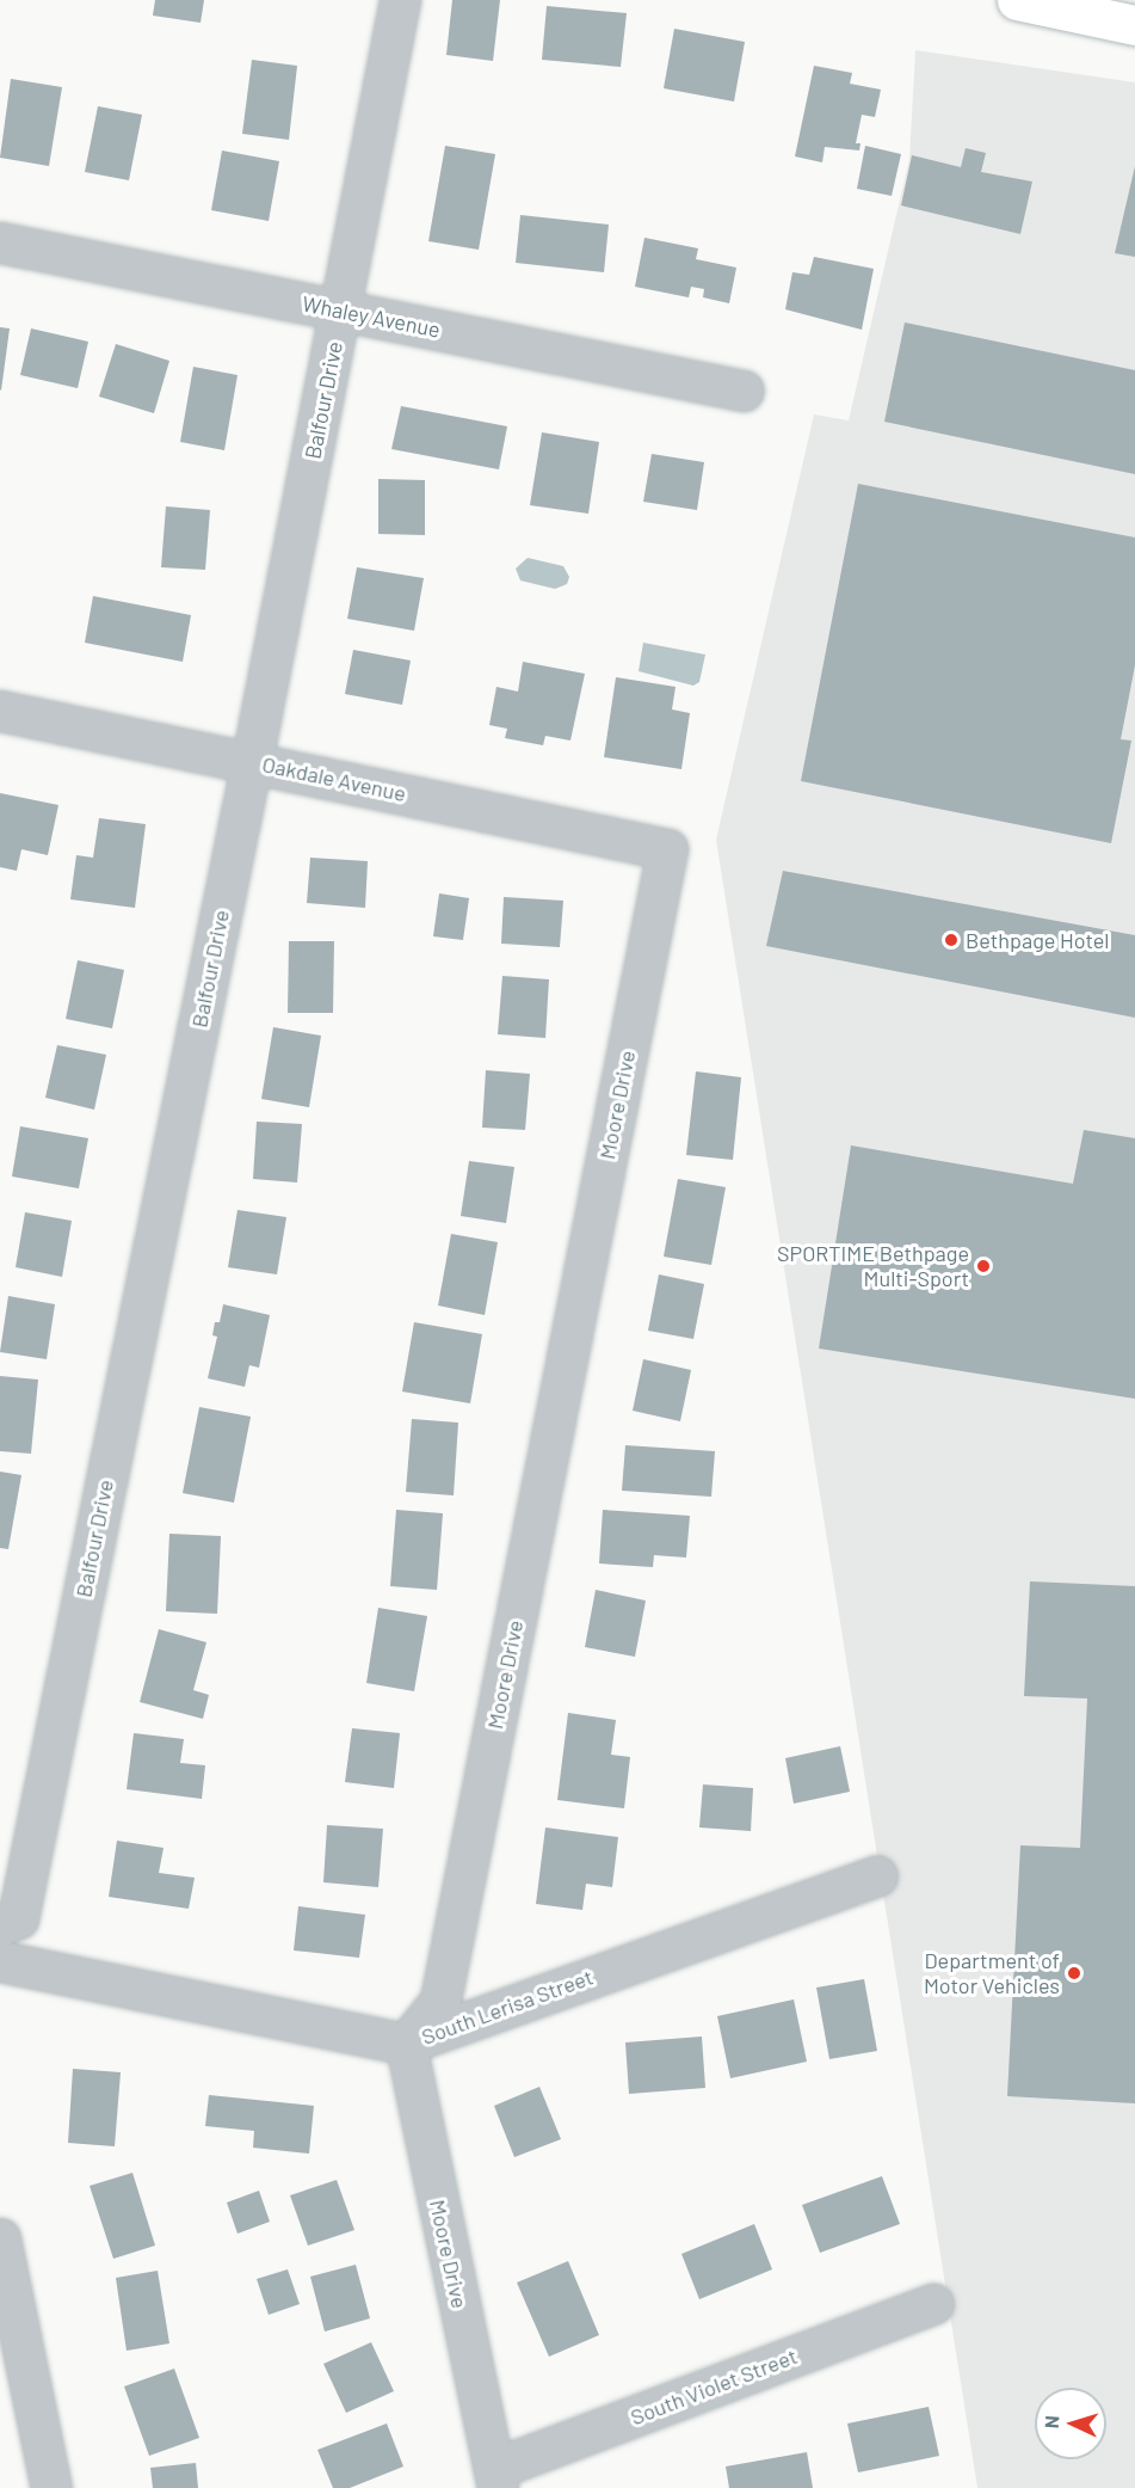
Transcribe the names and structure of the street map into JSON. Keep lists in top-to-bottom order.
{
  "streets": {
    "street": [
      "Whaley Avenue",
      "Balfour Drive",
      "Oakdale Avenue",
      "Moore Drive",
      "South Lerisa Street",
      "South Violet Street"
    ]
  },
  "crossings": [
    ["Whaley Avenue", "Balfour Drive"],
    ["Balfour Drive", "Oakdale Avenue"],
    ["Oakdale Avenue", "Moore Drive"],
    ["Moore Drive", "South Lerisa Street"],
    ["Moore Drive", "South Violet Street"]
  ],
  "places": ["Bethpage Hotel", "SPORTIME Bethpage Multi-Sport", "Department of Motor Vehicles"],
  "north": "left"
}
